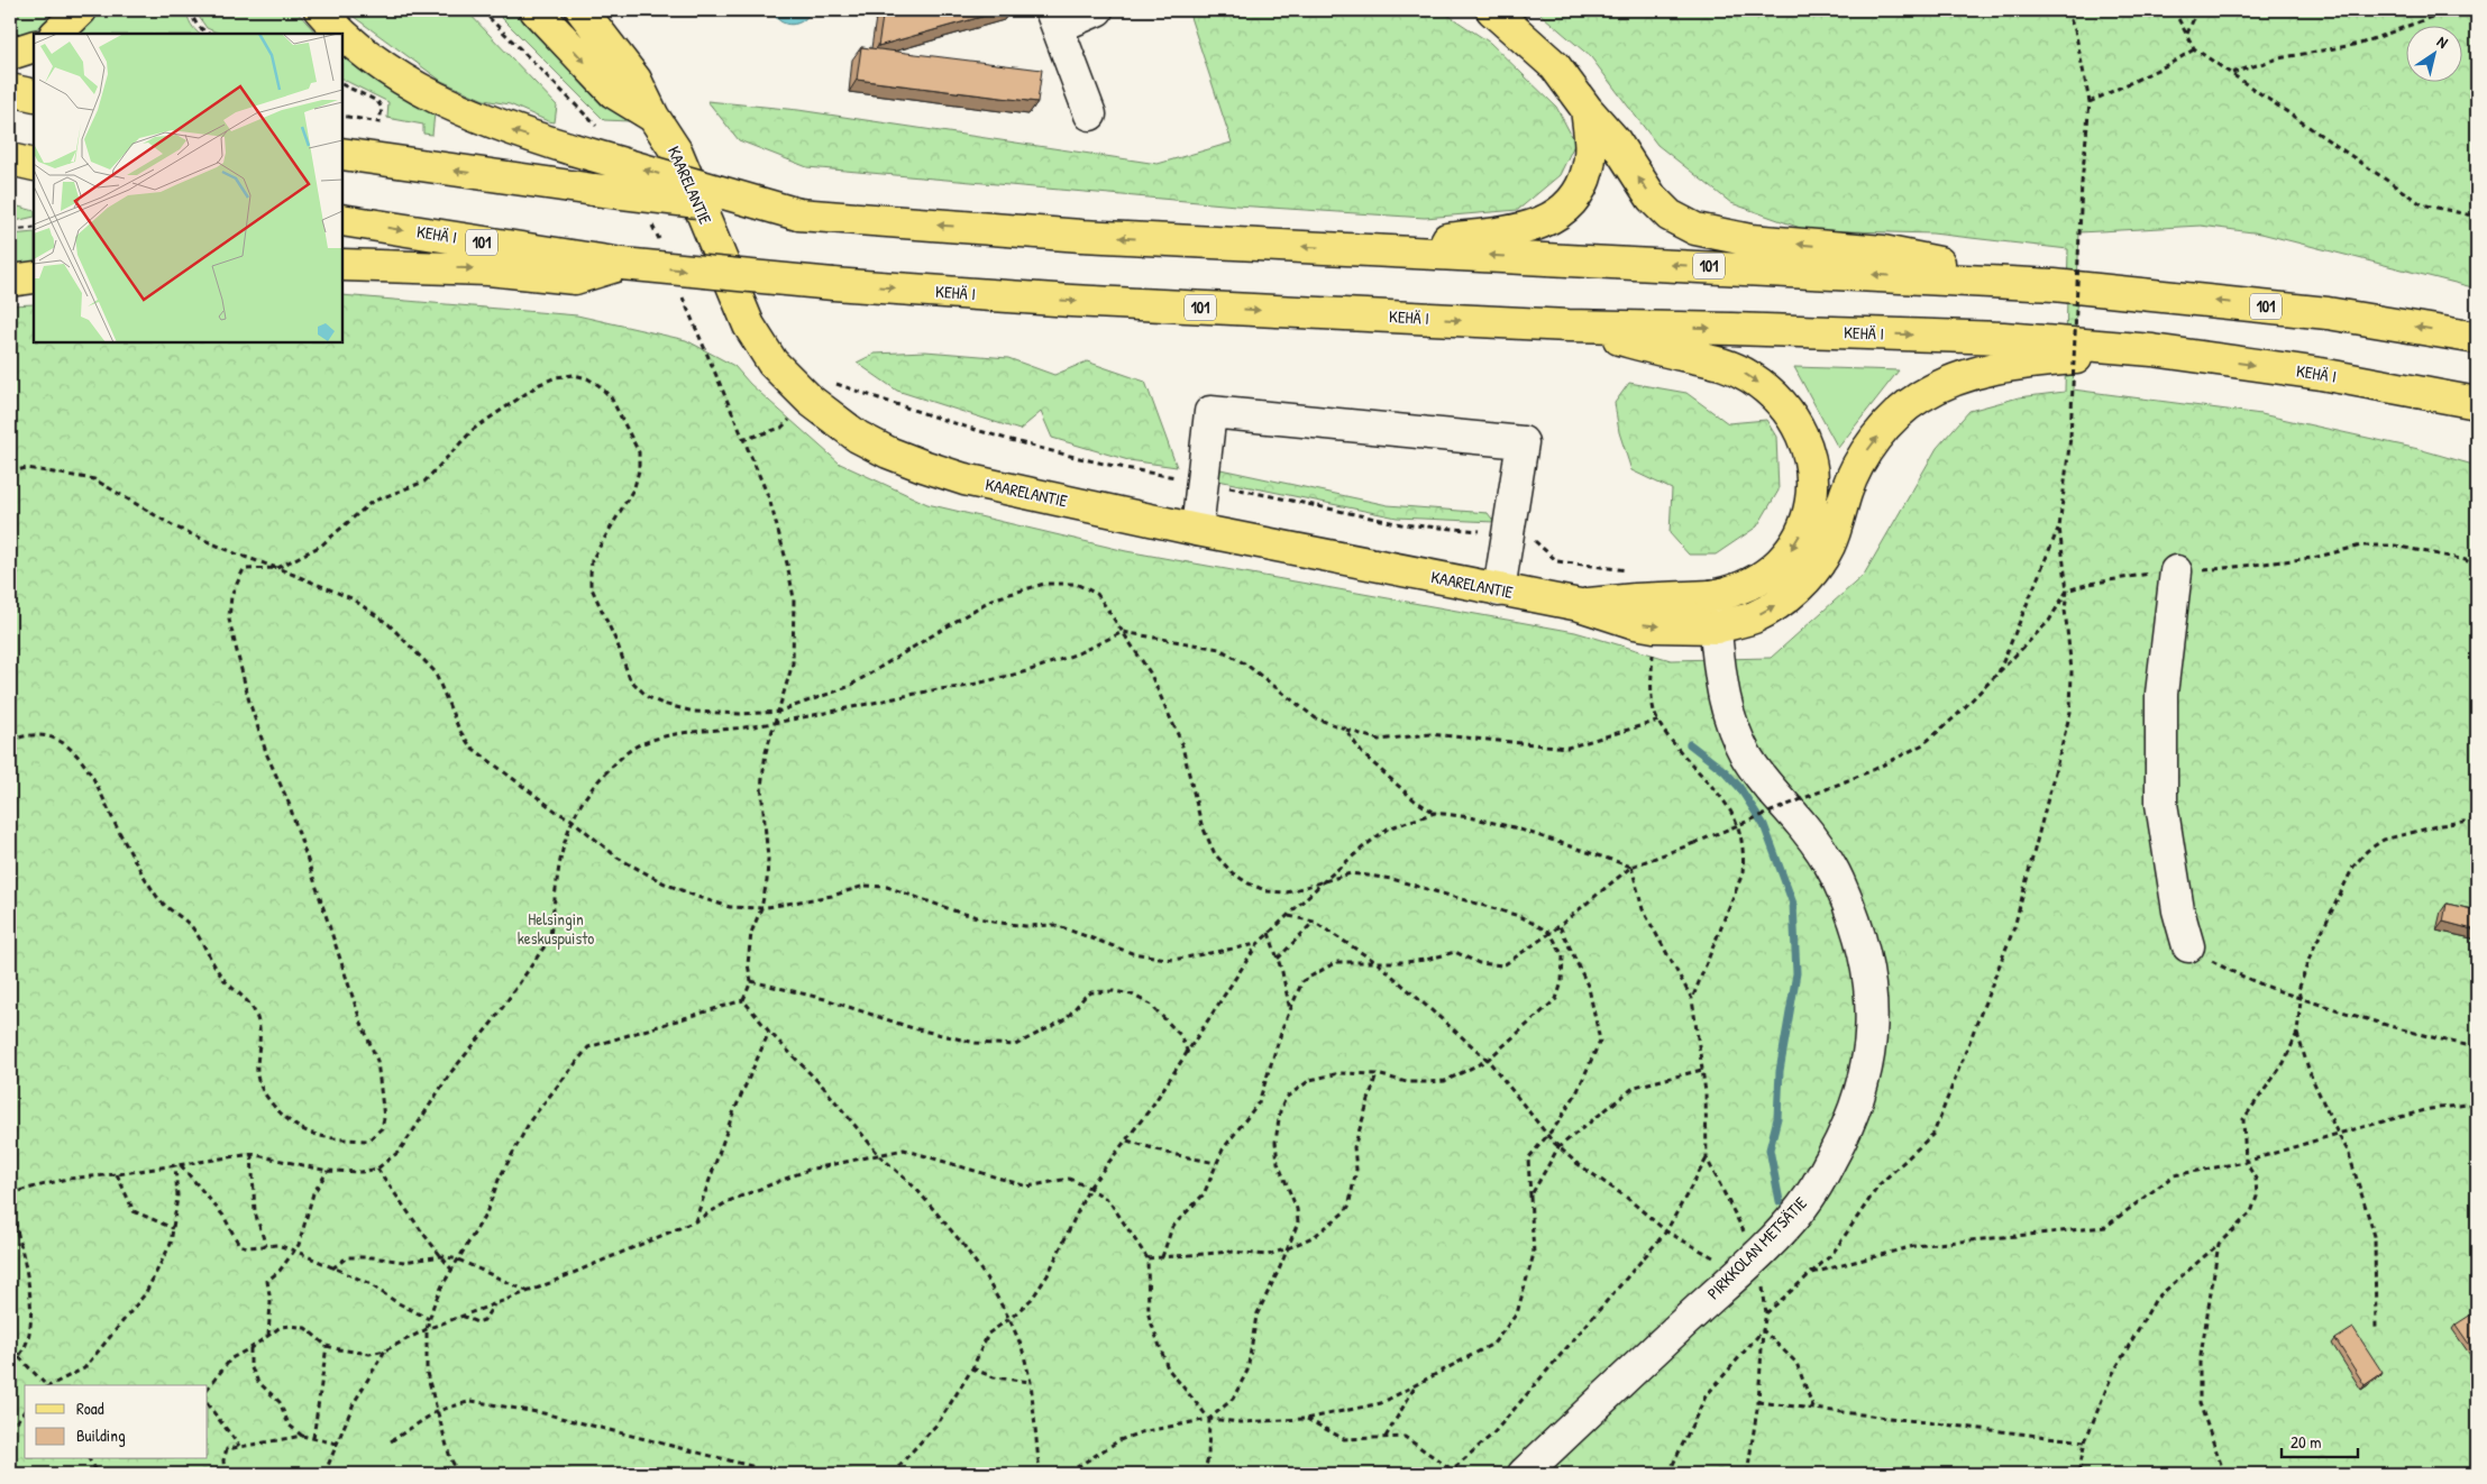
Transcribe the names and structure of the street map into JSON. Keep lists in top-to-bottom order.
{
  "streets": {
    "main road": ["KAARELANTIE", "KEHÄ I", "101"],
    "street": ["PIRKKOLAN METSÄTIE"]
  },
  "crossings": [
    ["KAARELANTIE", "KEHÄ I"],
    ["KAARELANTIE", "PIRKKOLAN METSÄTIE"]
  ],
  "parks": ["Helsingin keskuspuisto"],
  "legend": ["Road", "Building"],
  "scale_bar": "20 m",
  "north": "top right"
}
